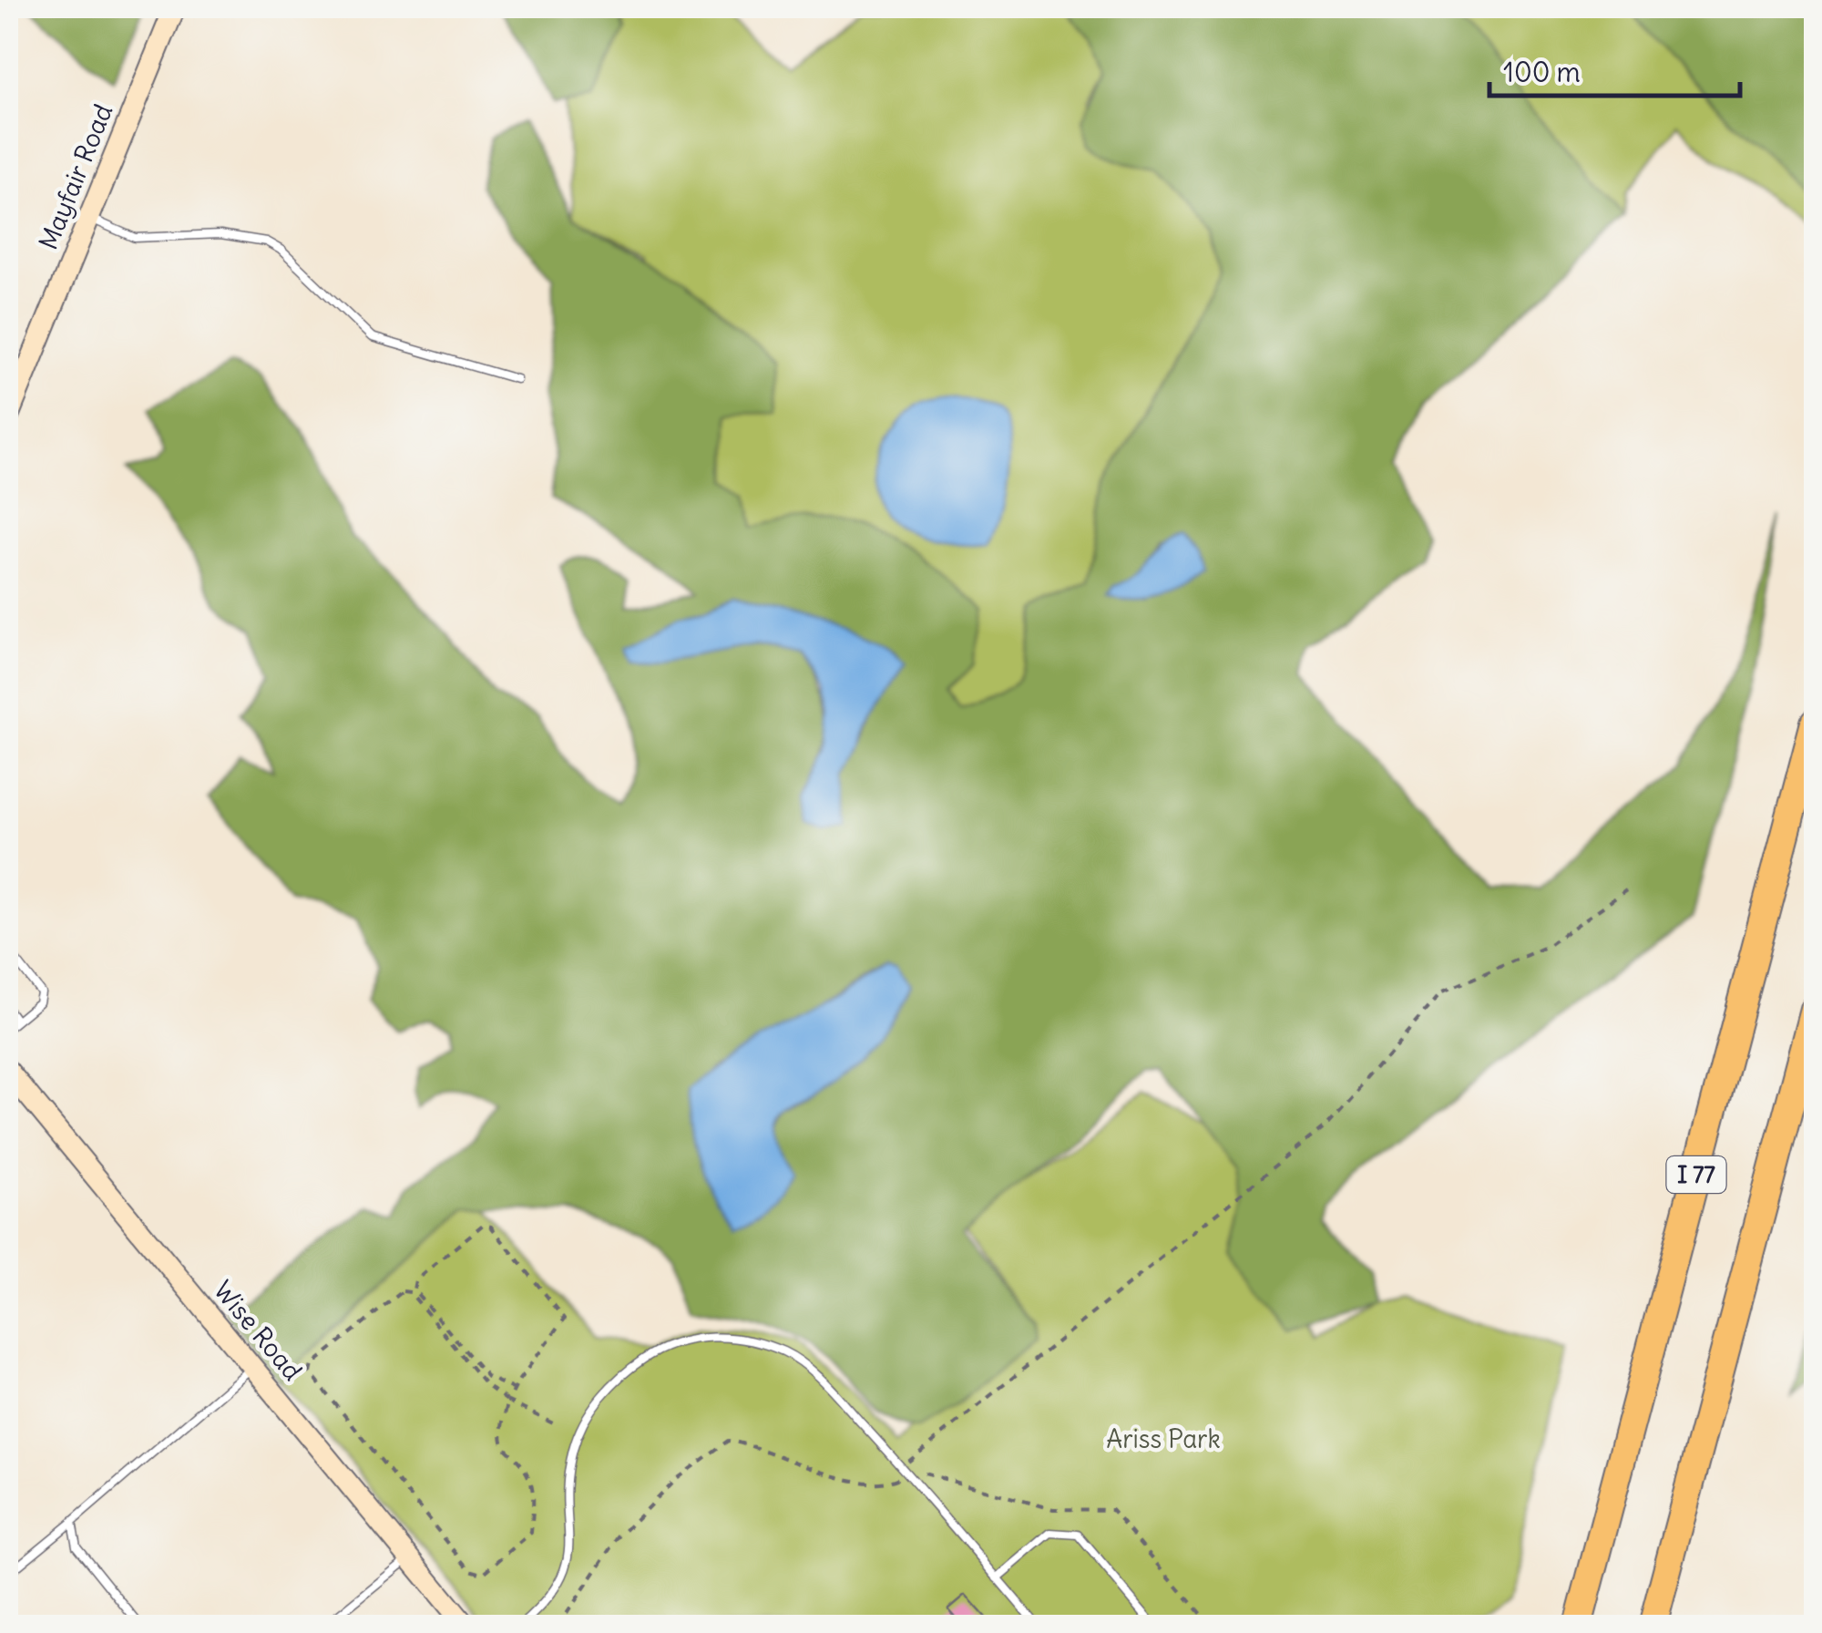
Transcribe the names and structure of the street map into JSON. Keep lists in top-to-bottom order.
{
  "streets": {
    "highway": ["I 77"],
    "street": ["Mayfair Road", "Wise Road"]
  },
  "parks": ["Ariss Park"],
  "scale_bar": "100 m"
}
